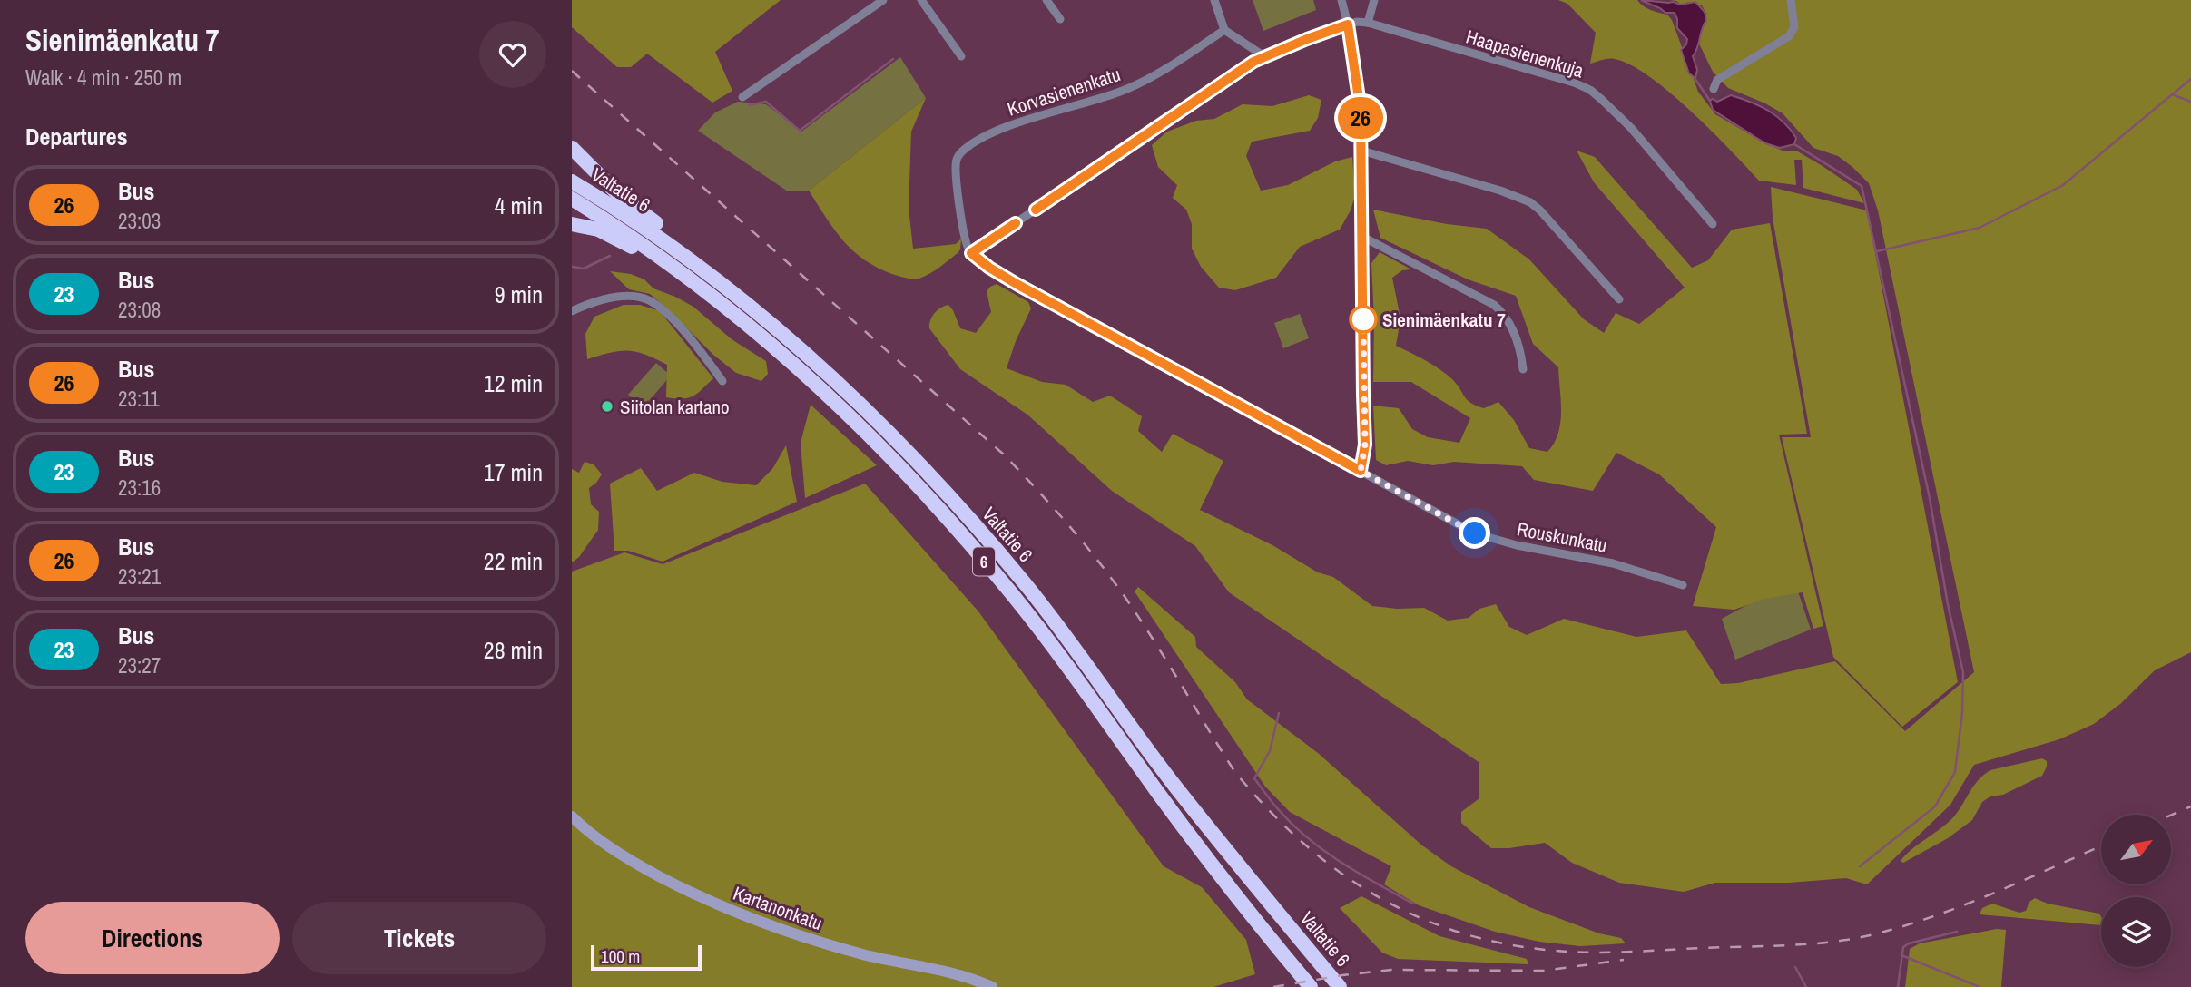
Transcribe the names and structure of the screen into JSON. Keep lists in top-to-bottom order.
{
  "streets": {
    "highway": ["Valtatie 6", "6"],
    "main road": ["Kartanonkatu"],
    "street": ["Haapasienenkuja", "Korvasienenkatu", "Rouskunkatu"]
  },
  "crossings": [
    ["Haapasienenkuja", "Korvasienenkatu"],
    ["Haapasienenkuja", "Rouskunkatu"],
    ["Korvasienenkatu", "Rouskunkatu"]
  ],
  "places": ["Sienimäenkatu 7", "Siitolan kartano"],
  "lines": ["bus line 26"],
  "scale_bar": "100 m",
  "north": "top right",
  "page": {
    "heading": [
      ["Sienimäenkatu 7", "Walk · 4 min · 250 m"],
      "Departures"
    ],
    "on_map": "26",
    "list": [
      {
        "mark": "26",
        "name": "Bus",
        "note": "23:03",
        "value": "4 min"
      },
      {
        "mark": "23",
        "name": "Bus",
        "note": "23:08",
        "value": "9 min"
      },
      {
        "mark": "26",
        "name": "Bus",
        "note": "23:11",
        "value": "12 min"
      },
      {
        "mark": "23",
        "name": "Bus",
        "note": "23:16",
        "value": "17 min"
      },
      {
        "mark": "26",
        "name": "Bus",
        "note": "23:21",
        "value": "22 min"
      },
      {
        "mark": "23",
        "name": "Bus",
        "note": "23:27",
        "value": "28 min"
      }
    ],
    "buttons": ["Directions", "Tickets"],
    "scale": "100 m"
  }
}
